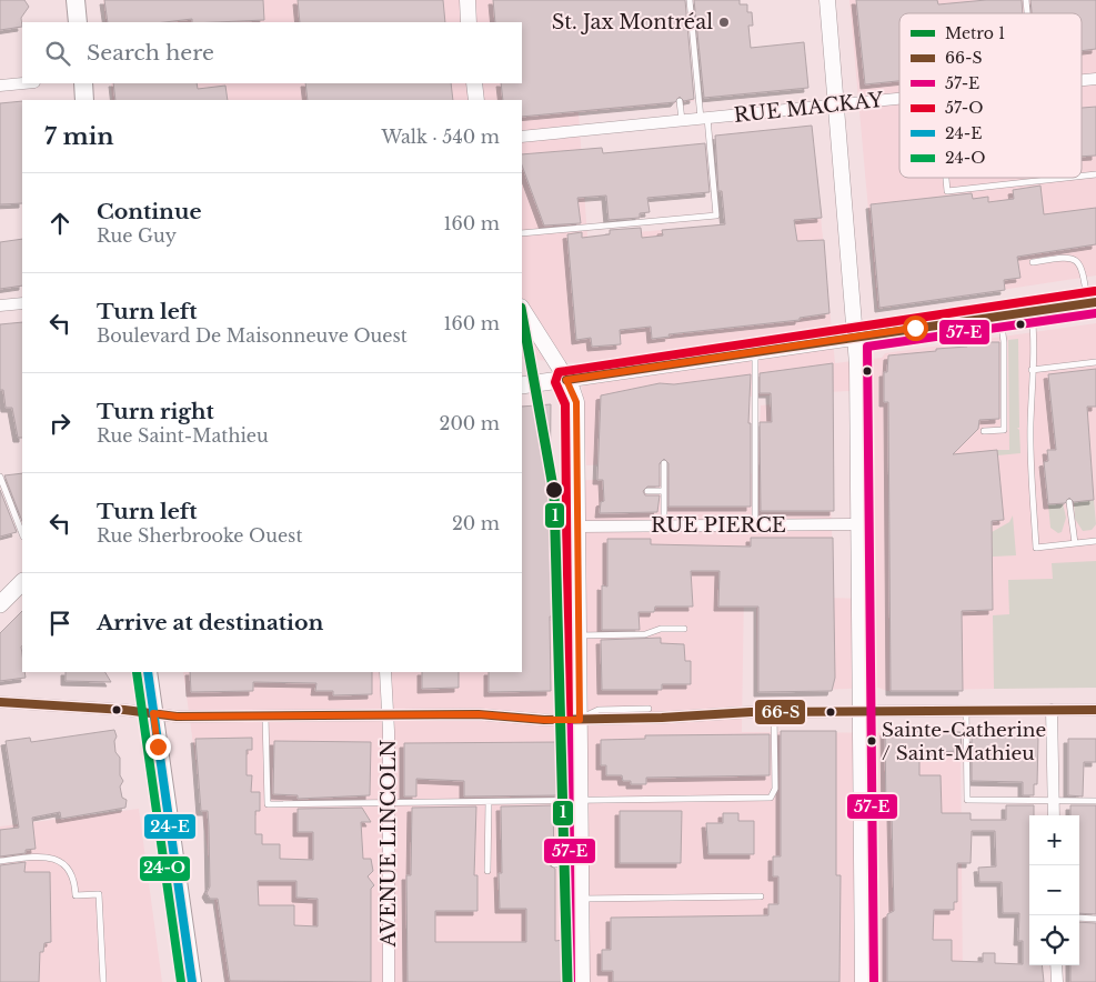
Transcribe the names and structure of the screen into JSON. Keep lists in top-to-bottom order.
{
  "streets": {
    "street": ["RUE MACKAY", "RUE PIERCE", "AVENUE LINCOLN"]
  },
  "places": ["St. Jax Montréal", "Sainte-Catherine / Saint-Mathieu"],
  "lines": [
    "transit line 57-O",
    "transit line 66-S",
    "transit line 57-E",
    "metro line 1",
    "transit line 24-E",
    "transit line 24-O"
  ],
  "legend": [
    "Metro 1",
    "66-S",
    "57-E",
    "57-O",
    "24-E",
    "24-O"
  ],
  "page": {
    "search": "Search here",
    "heading": ["7 min", "Walk · 540 m"],
    "list": [
      ["Continue", "Rue Guy", "160 m"],
      ["Turn left", "Boulevard De Maisonneuve Ouest", "160 m"],
      ["Turn right", "Rue Saint-Mathieu", "200 m"],
      ["Turn left", "Rue Sherbrooke Ouest", "20 m"],
      "Arrive at destination"
    ],
    "map_buttons": ["+", "−"]
  }
}
